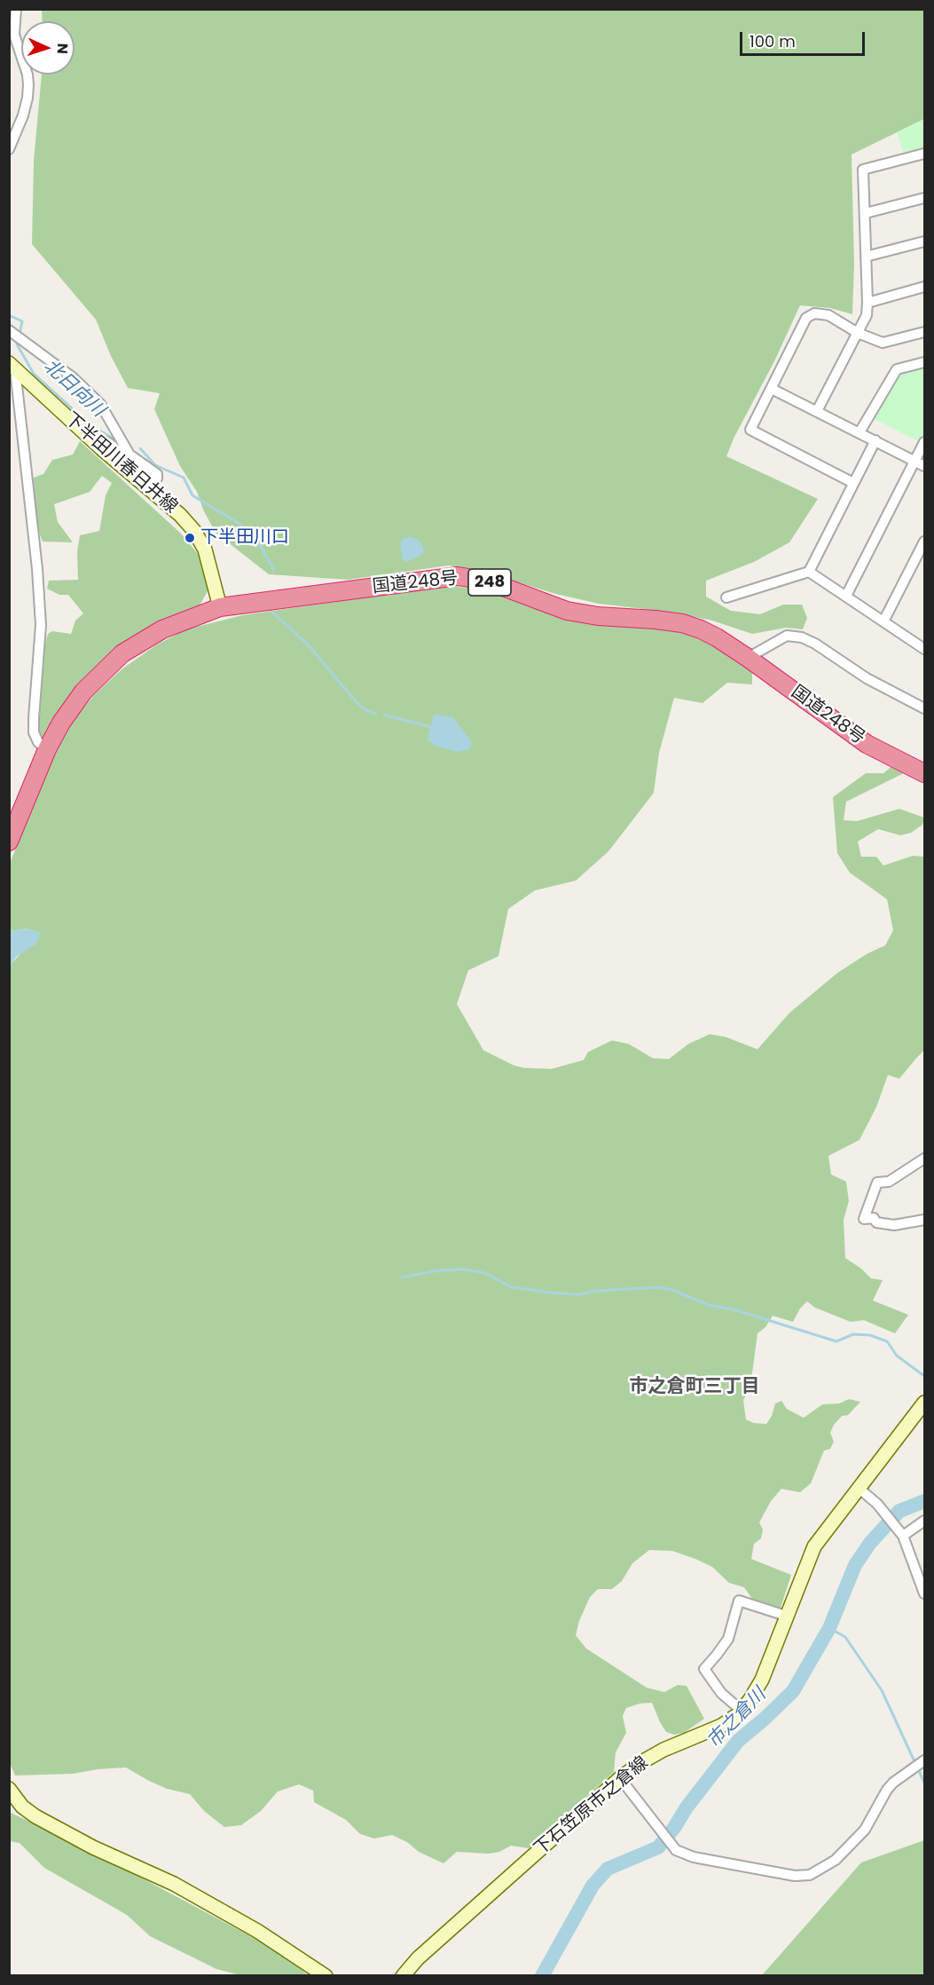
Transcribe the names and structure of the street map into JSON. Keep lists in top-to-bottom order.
{
  "streets": {
    "highway": ["248", "国道248号"],
    "main road": ["下半田川春日井線", "下石笠原市之倉線"]
  },
  "crossings": [
    ["下半田川春日井線", "国道248号"]
  ],
  "districts": ["市之倉町三丁目"],
  "water": ["北日向川", "市之倉川"],
  "places": ["下半田川口"],
  "scale_bar": "100 m",
  "north": "right"
}
